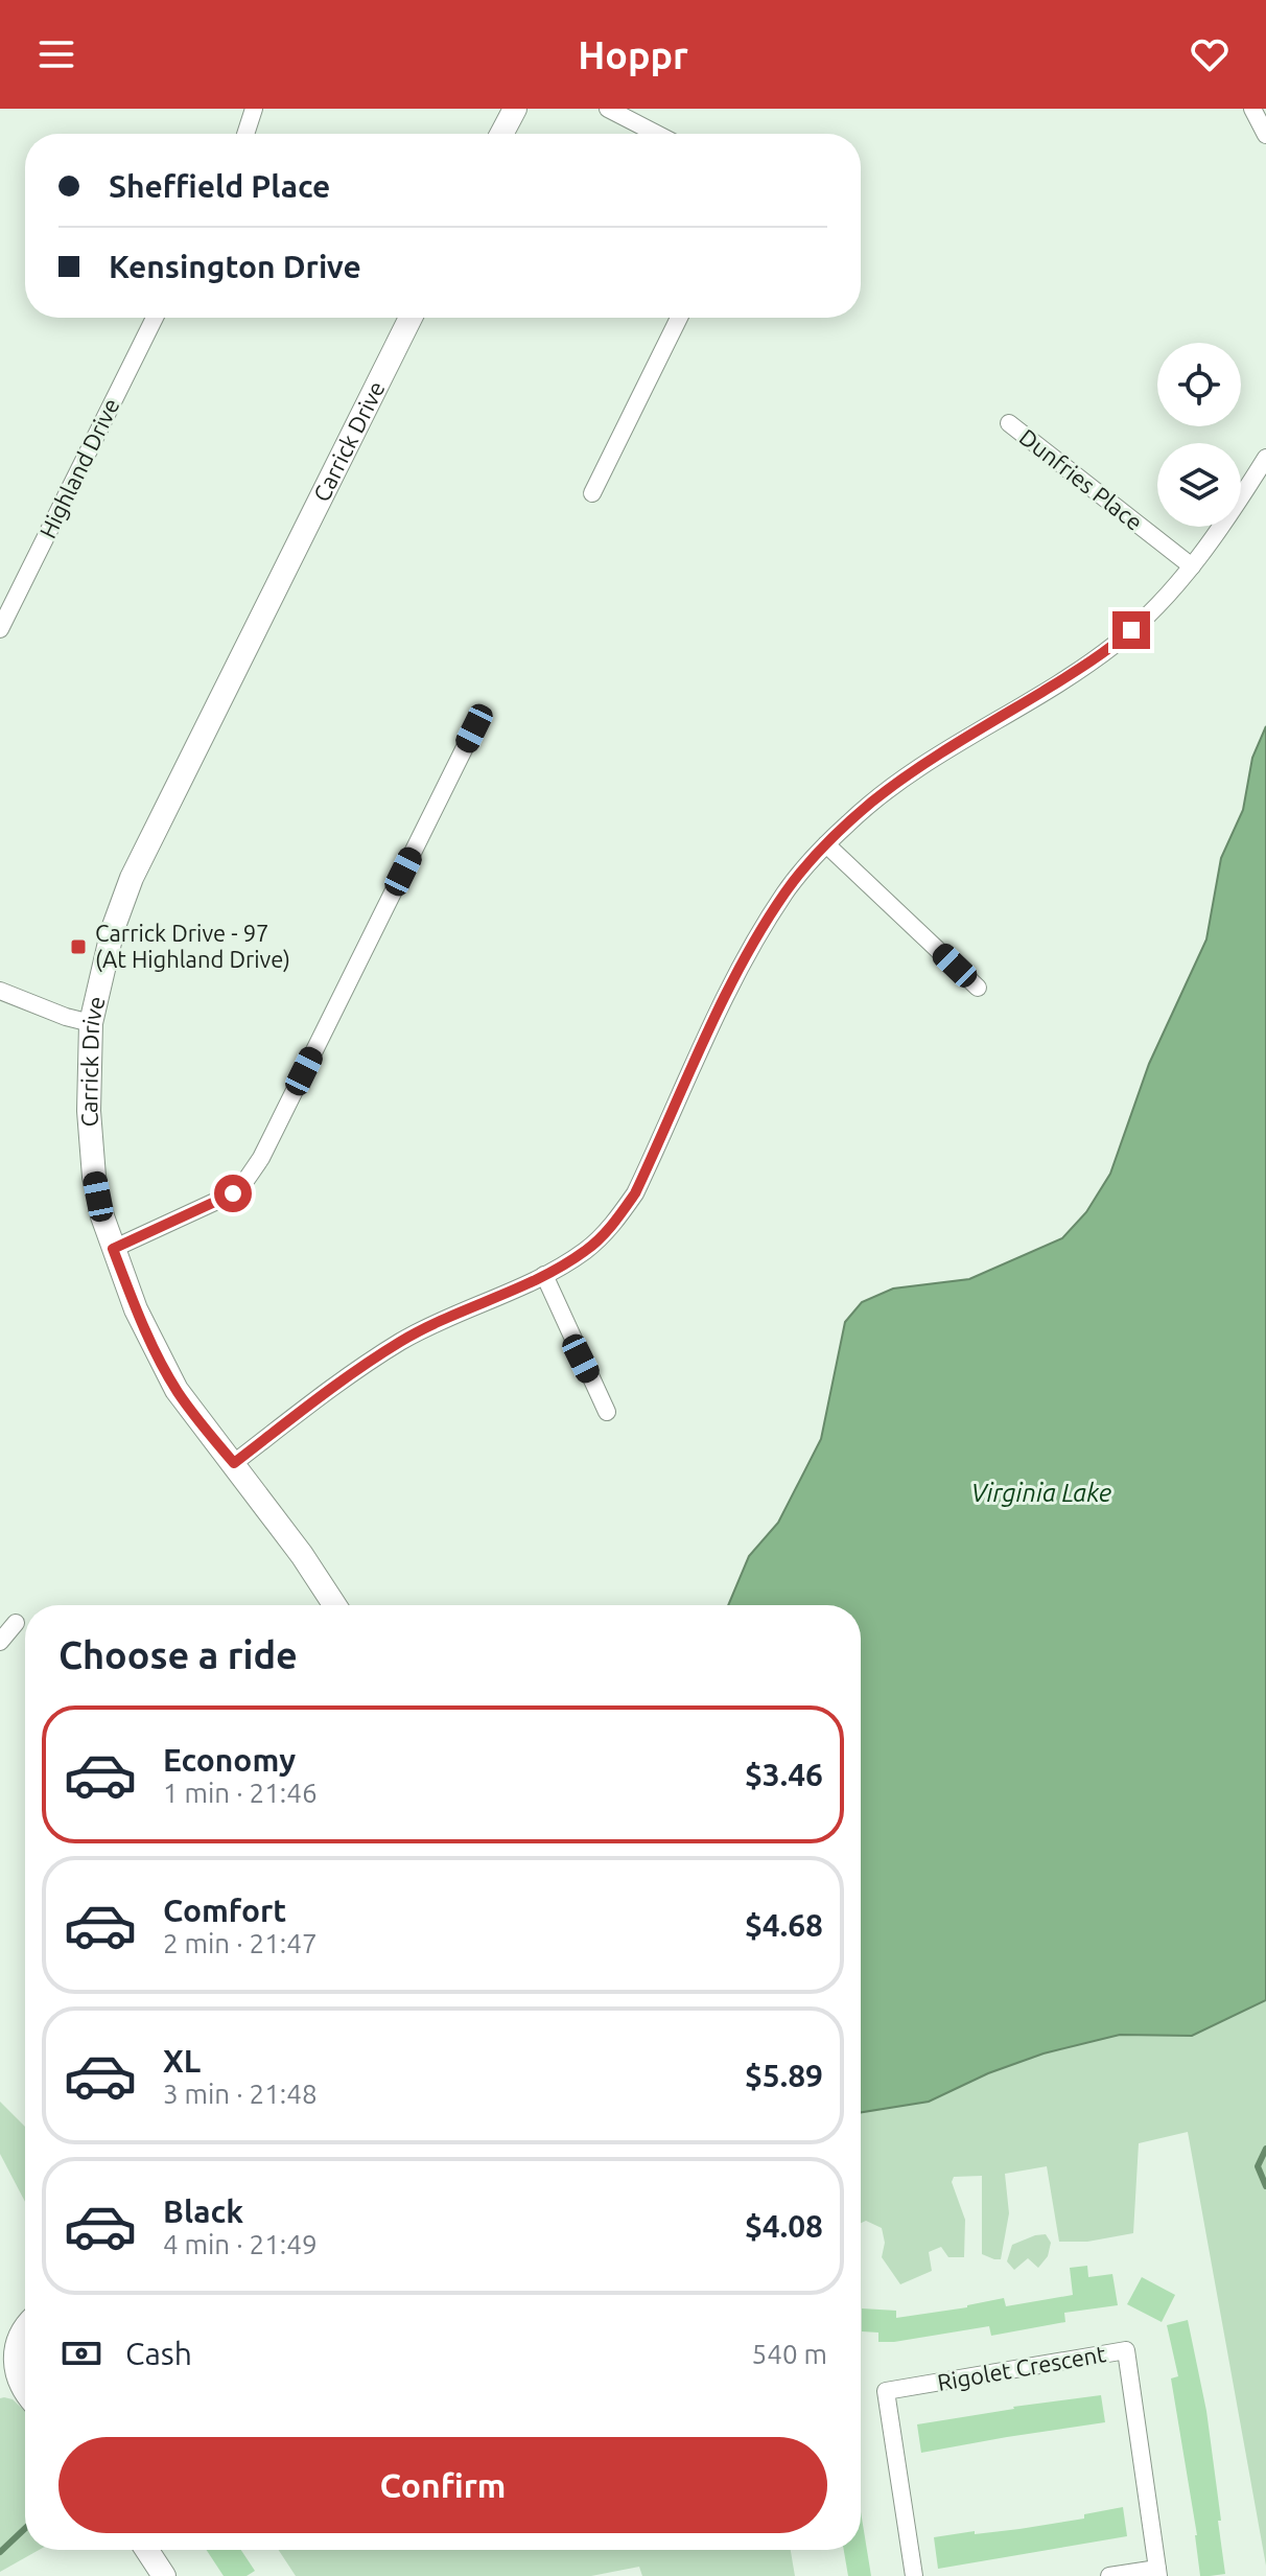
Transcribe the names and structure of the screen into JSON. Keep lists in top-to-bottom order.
{
  "streets": {
    "street": [
      "Carrick Drive",
      "Highland Drive",
      "Dunfries Place",
      "Rigolet Crescent"
    ]
  },
  "water": ["Virginia Lake"],
  "places": {
    "transit": ["Carrick Drive - 97 (At Highland Drive)"]
  },
  "page": {
    "header": "Hoppr",
    "banner": ["Sheffield Place", "Kensington Drive"],
    "heading": "Choose a ride",
    "list": [
      {
        "name": "Economy",
        "note": "1 min · 21:46",
        "value": "$3.46"
      },
      {
        "name": "Comfort",
        "note": "2 min · 21:47",
        "value": "$4.68"
      },
      {
        "name": "XL",
        "note": "3 min · 21:48",
        "value": "$5.89"
      },
      {
        "name": "Black",
        "note": "4 min · 21:49",
        "value": "$4.08"
      }
    ],
    "pay": ["Cash", "540 m"],
    "buttons": "Confirm"
  }
}
